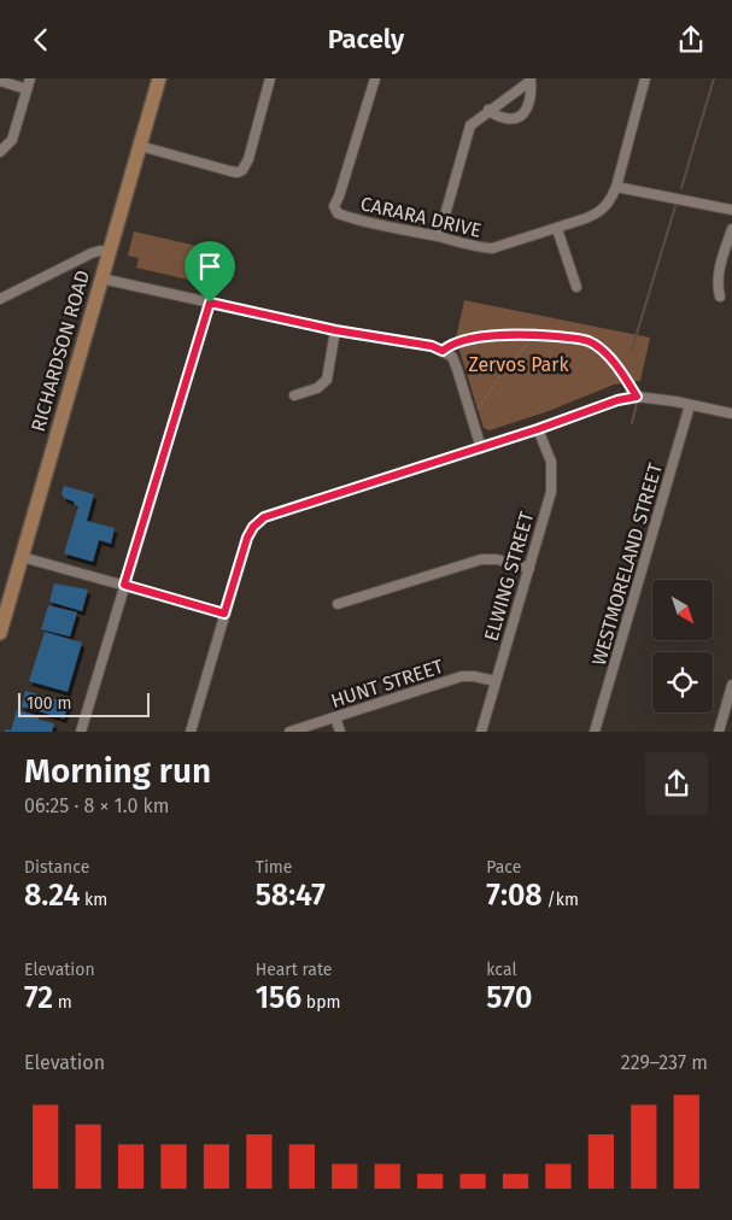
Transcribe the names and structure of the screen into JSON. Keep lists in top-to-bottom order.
{
  "streets": {
    "main road": ["RICHARDSON ROAD"],
    "street": [
      "CARARA DRIVE",
      "WESTMORELAND STREET",
      "ELWING STREET",
      "HUNT STREET"
    ]
  },
  "crossings": [
    ["ELWING STREET", "HUNT STREET"]
  ],
  "parks": ["Zervos Park"],
  "scale_bar": "100 m",
  "north": "bottom right",
  "page": {
    "header": "Pacely",
    "scale": "100 m",
    "heading": ["Morning run", "06:25 · 8 × 1.0 km"],
    "stats": [
      ["Distance", "8.24 km"],
      ["Time", "58:47"],
      ["Pace", "7:08 /km"],
      ["Elevation", "72 m"],
      ["Heart rate", "156 bpm"],
      ["kcal", "570"]
    ],
    "chart": ["Elevation", "229–237 m"]
  }
}
